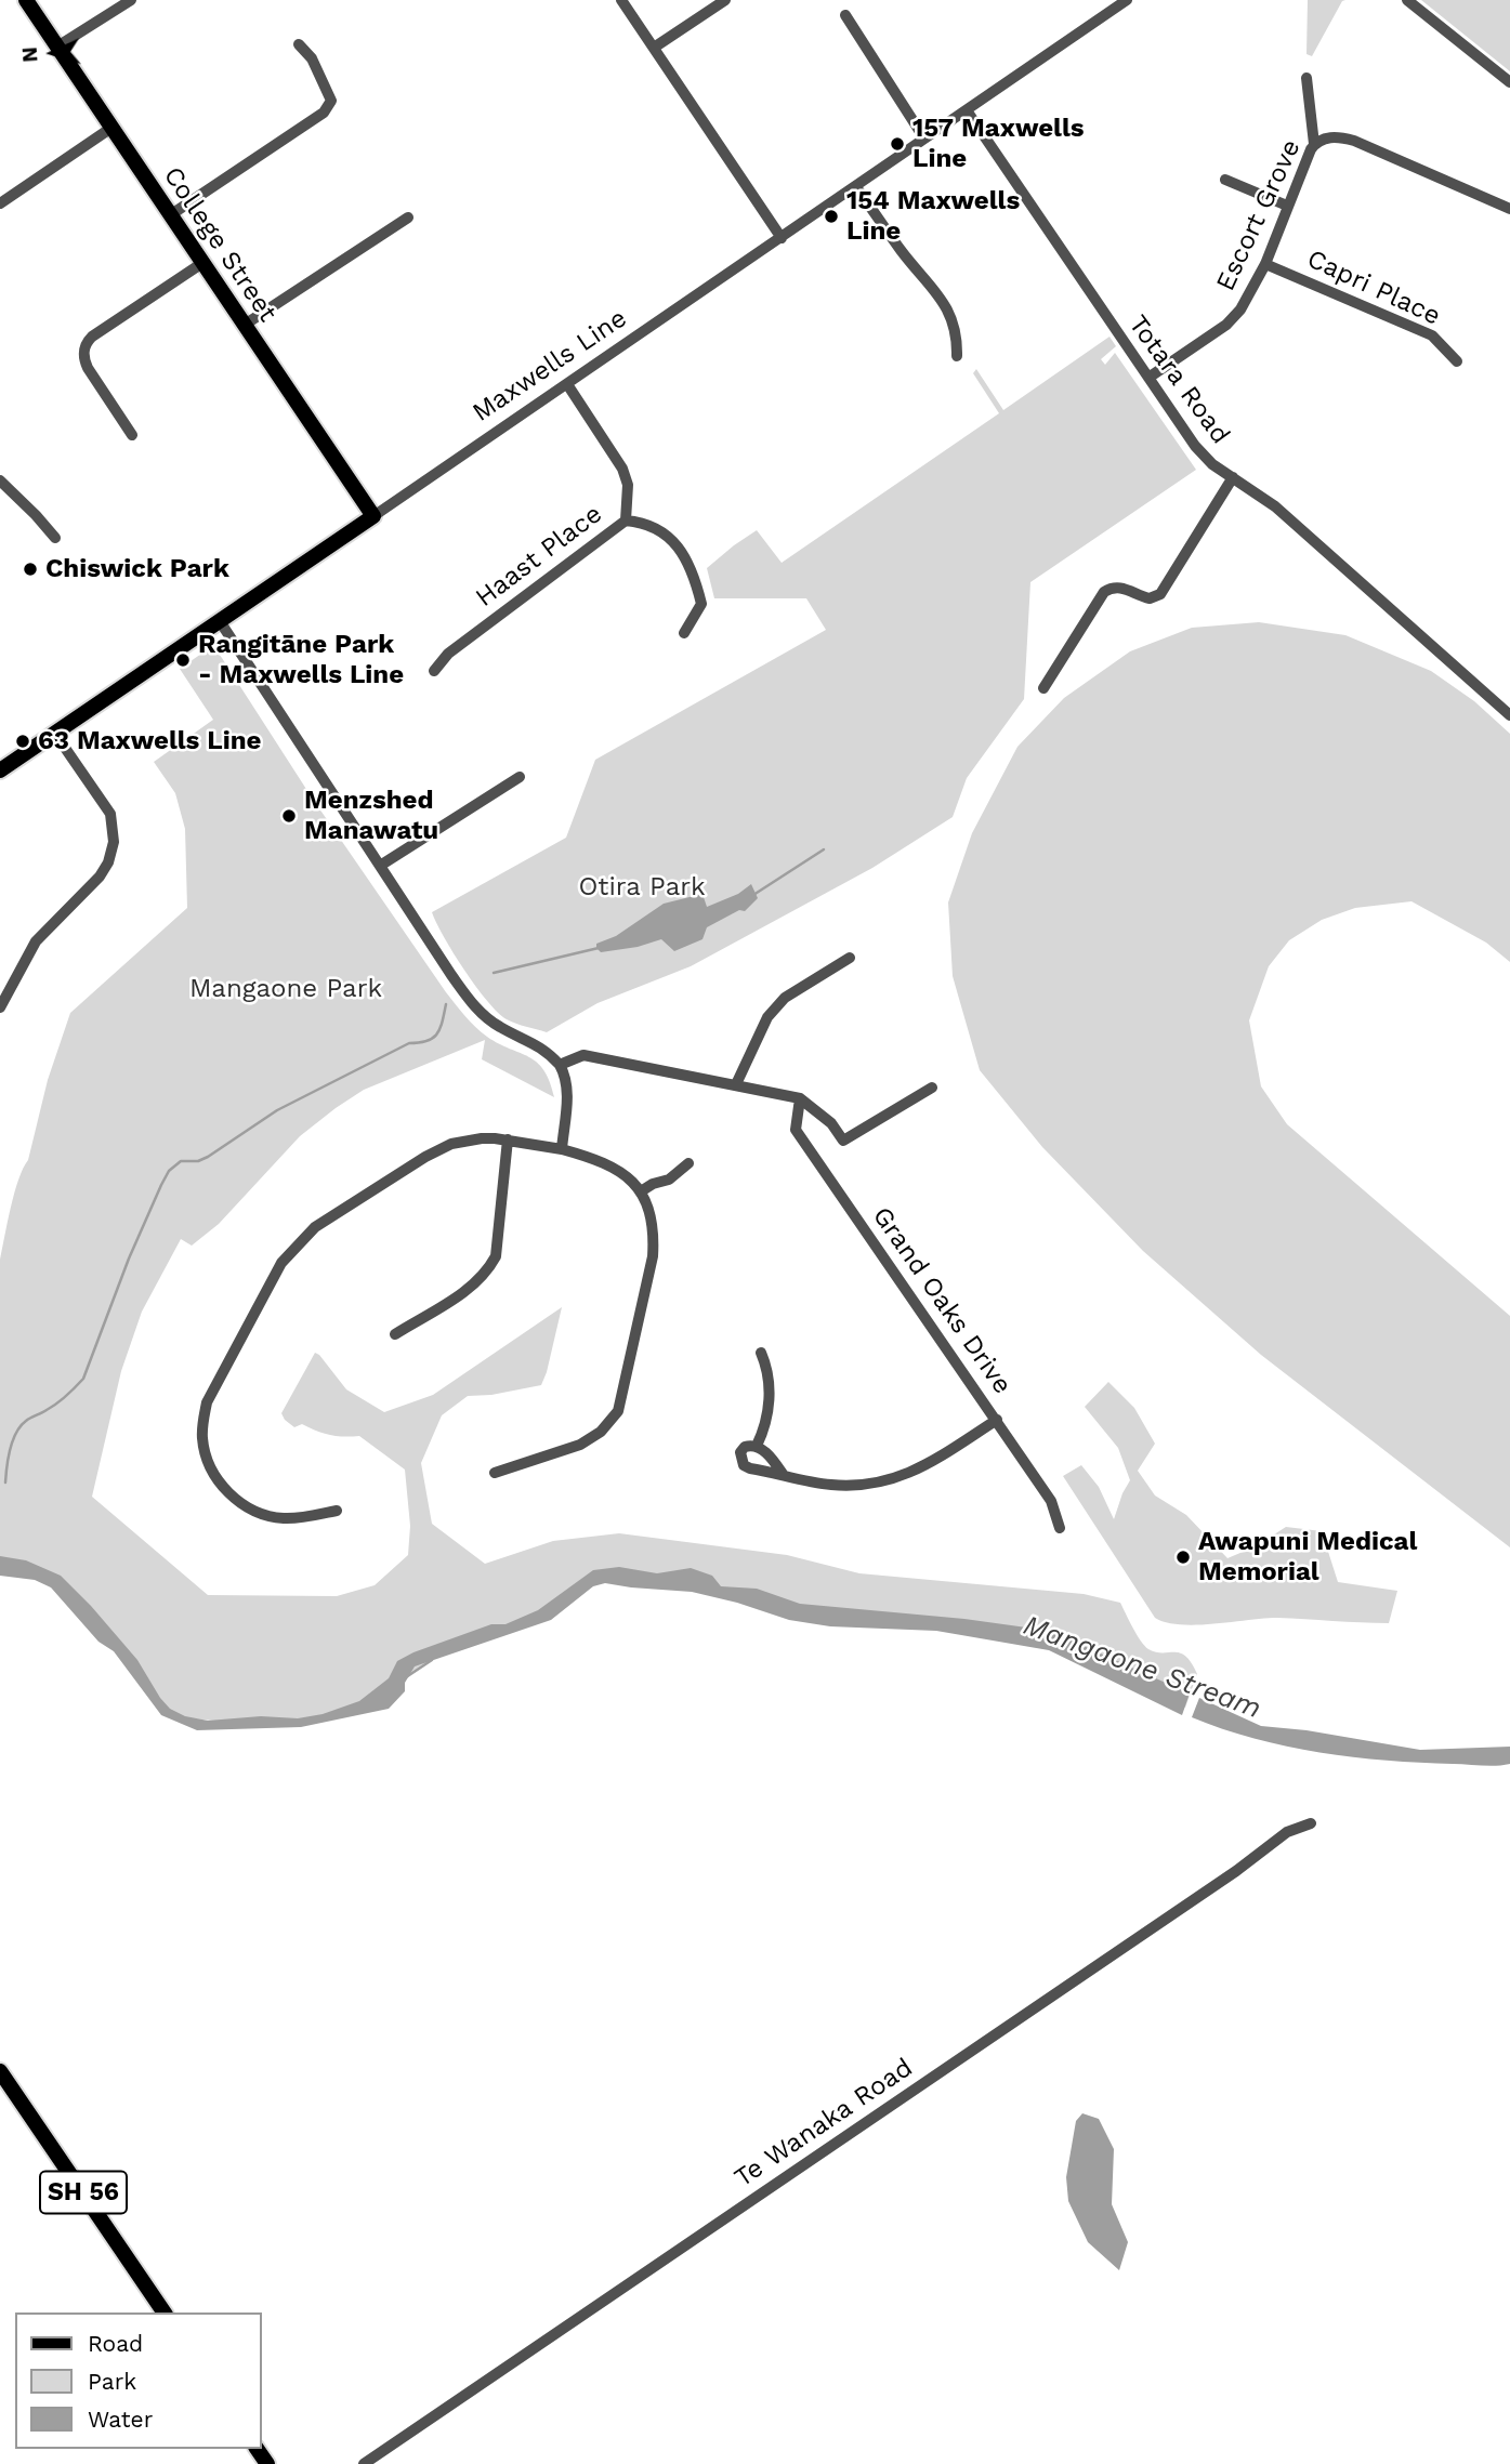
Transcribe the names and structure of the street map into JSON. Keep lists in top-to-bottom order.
{
  "streets": {
    "main road": ["College Street", "Maxwells Line", "SH 56"],
    "street": [
      "Escort Grove",
      "Capri Place",
      "Totara Road",
      "Haast Place",
      "Grand Oaks Drive",
      "Te Wanaka Road"
    ]
  },
  "crossings": [
    ["Escort Grove", "Capri Place"],
    ["Escort Grove", "Totara Road"],
    ["College Street", "Maxwells Line"],
    ["Maxwells Line", "Totara Road"],
    ["Maxwells Line", "Haast Place"]
  ],
  "water": ["Mangaone Stream"],
  "parks": ["Otira Park", "Mangaone Park"],
  "places": [
    "157 Maxwells Line",
    "154 Maxwells Line",
    "Chiswick Park",
    "Rangitāne Park - Maxwells Line",
    "63 Maxwells Line",
    "Menzshed Manawatu",
    "Awapuni Medical Memorial"
  ],
  "legend": ["Road", "Park", "Water"],
  "north": "left"
}
